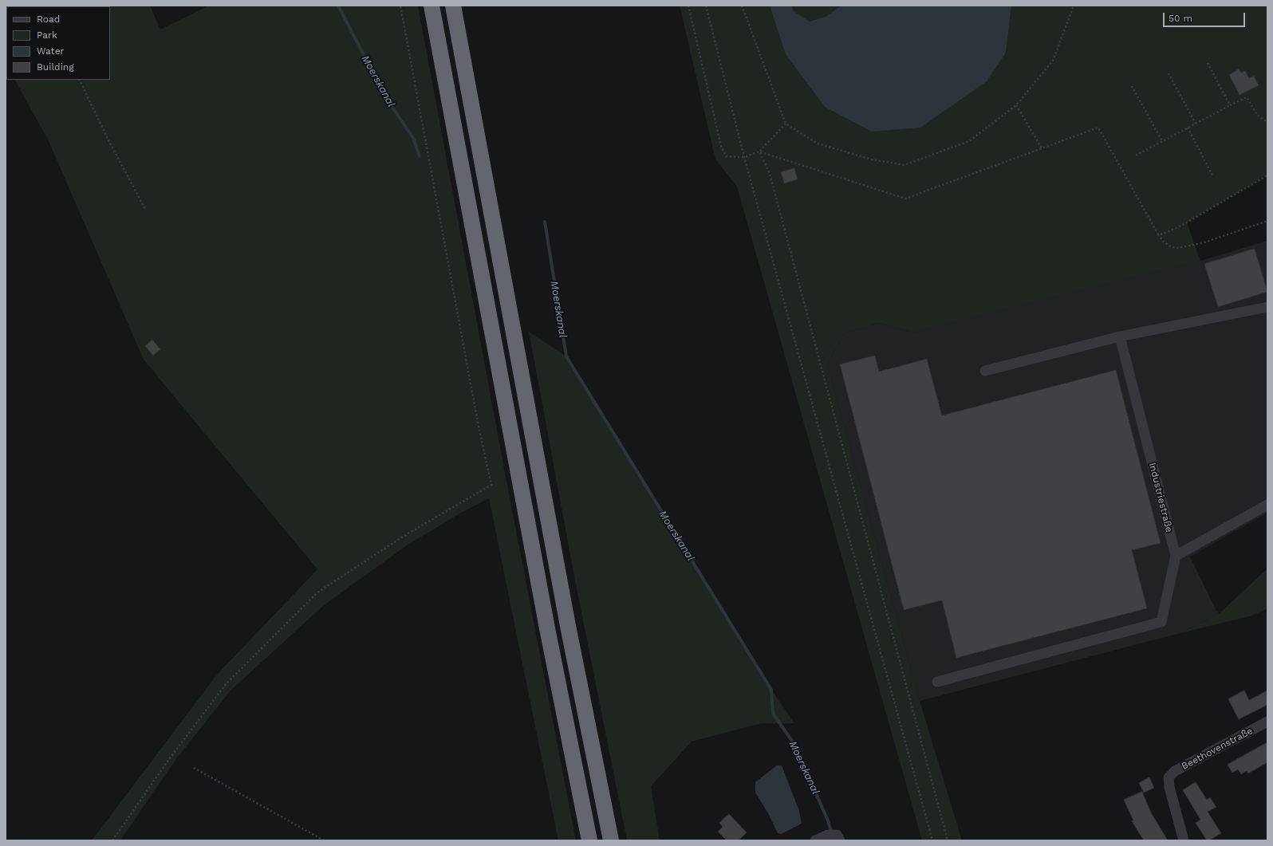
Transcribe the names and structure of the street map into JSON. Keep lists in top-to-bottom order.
{
  "streets": {
    "street": ["Industriestraße", "Beethovenstraße"]
  },
  "water": ["Moerskanal"],
  "legend": [
    "Road",
    "Park",
    "Water",
    "Building"
  ],
  "scale_bar": "50 m"
}
